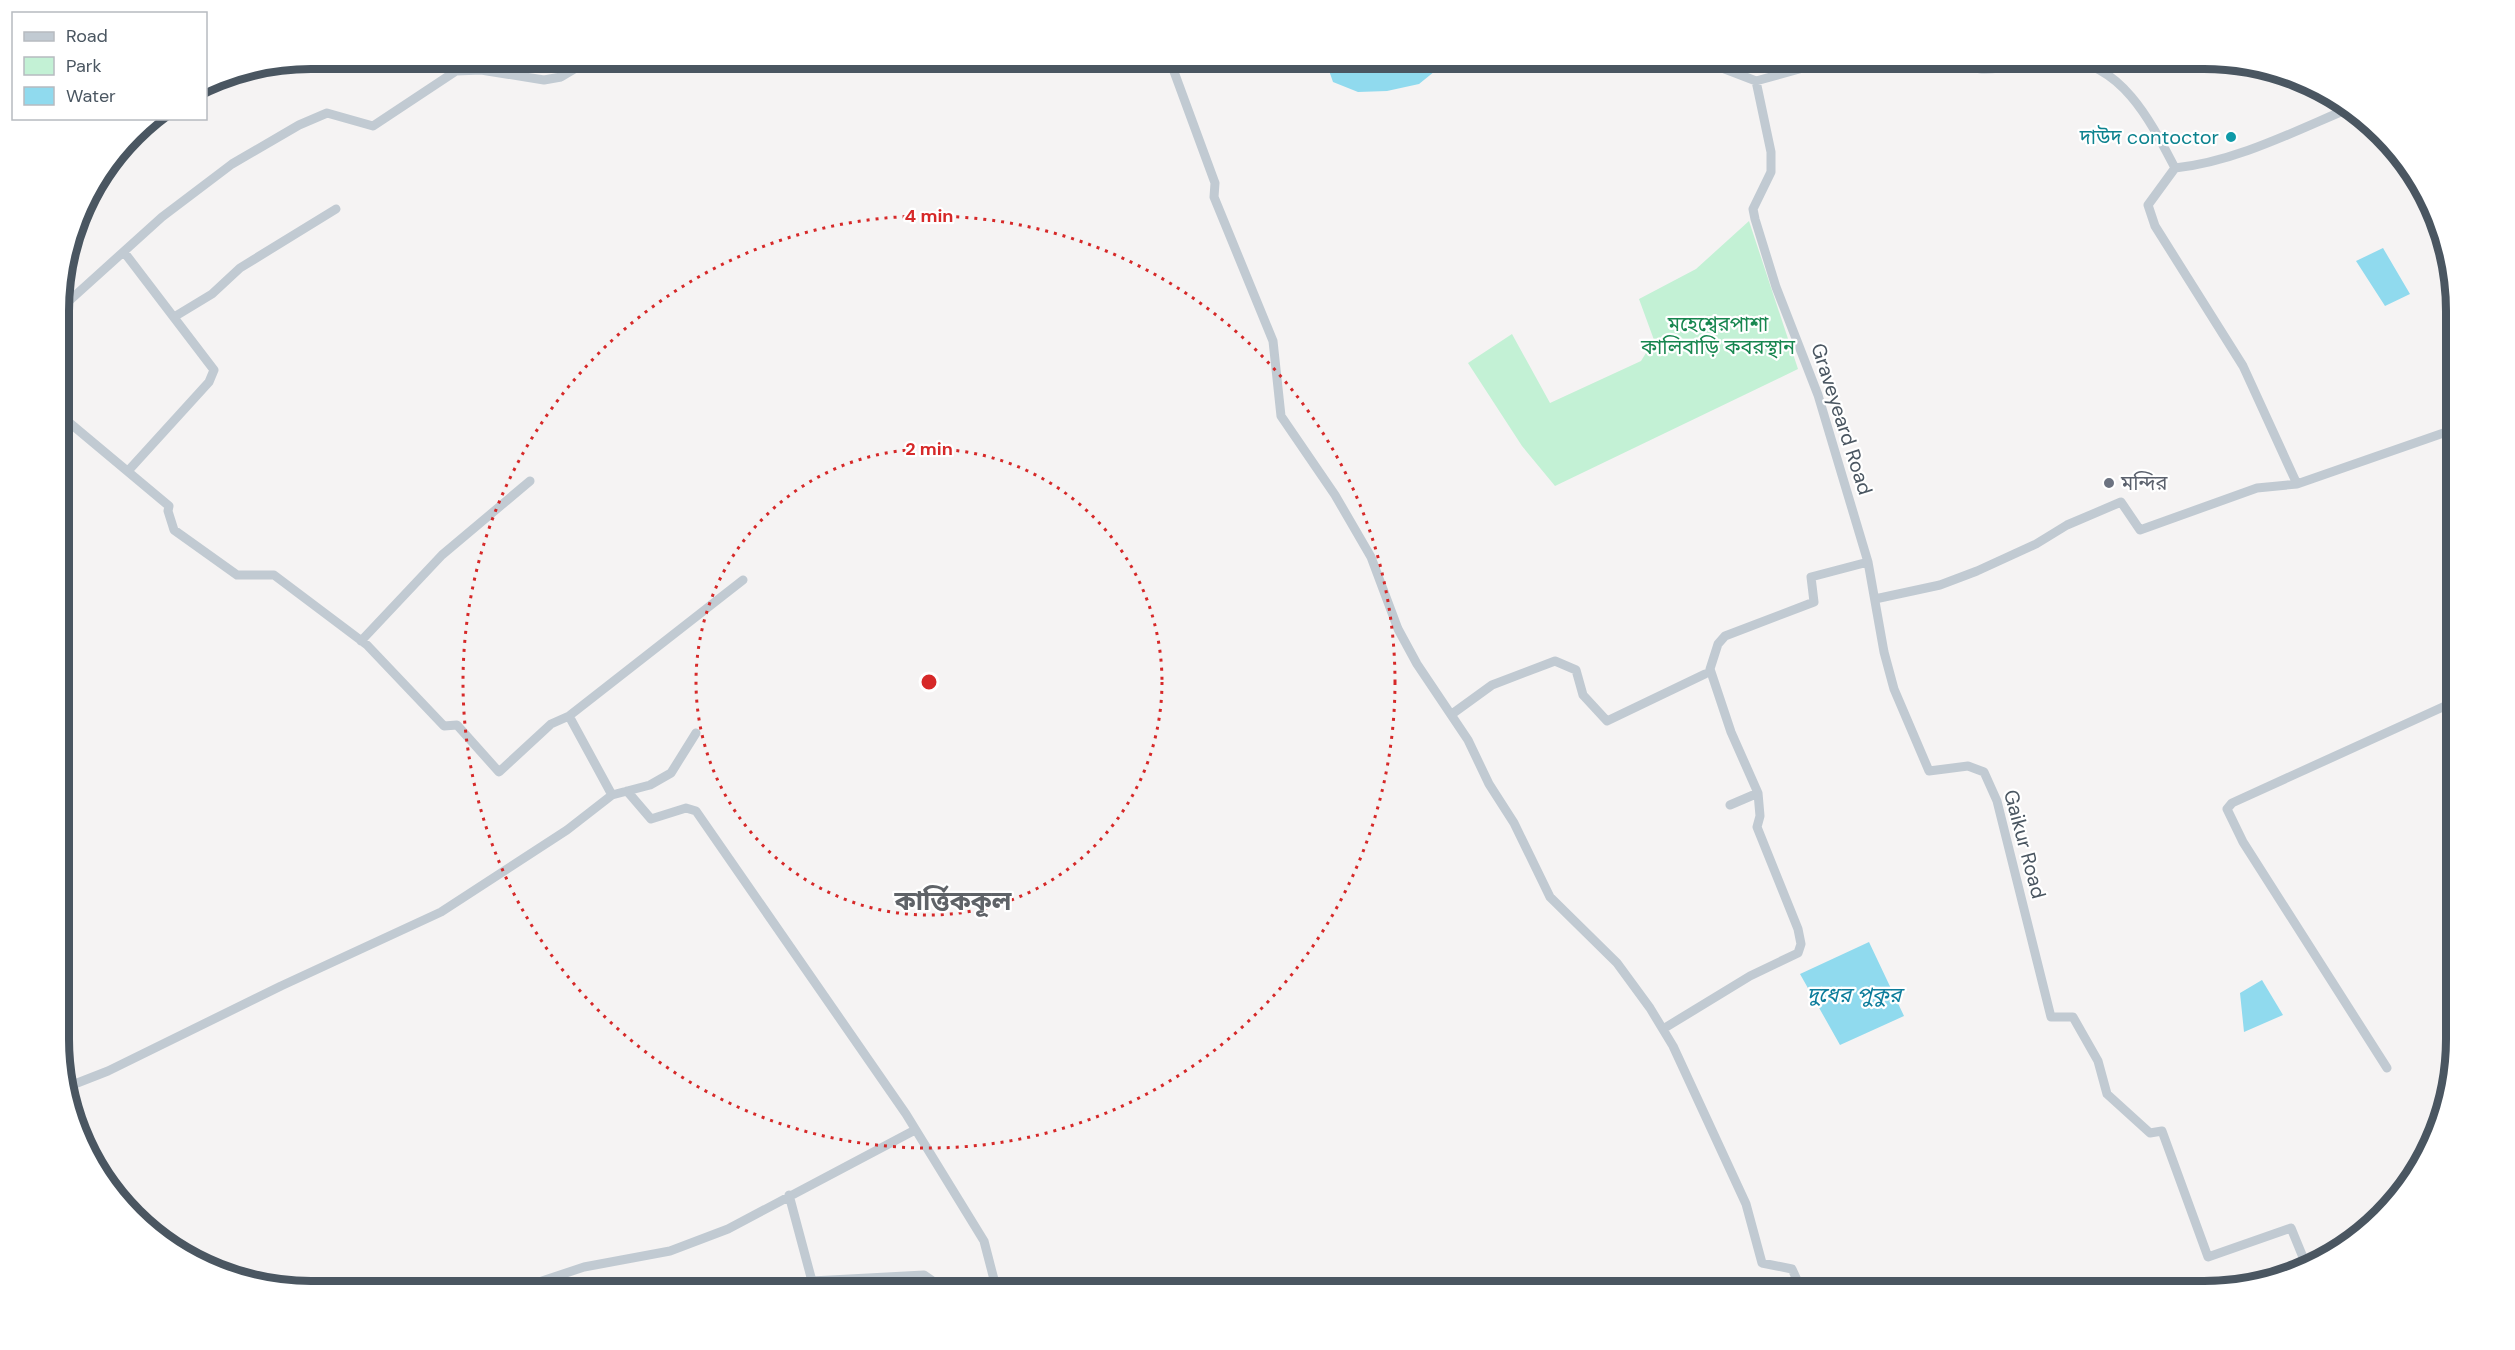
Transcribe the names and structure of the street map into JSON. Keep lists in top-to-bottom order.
{
  "streets": {
    "street": ["Graveyeard Road", "Gaikur Road"]
  },
  "crossings": [
    ["Graveyeard Road", "Gaikur Road"]
  ],
  "districts": ["কার্ত্তিককূল"],
  "water": ["দুধের পুকুর"],
  "parks": ["মহেশ্বেরপাশা কালিবাড়ি কবরস্থান"],
  "places": ["দাউদ contoctor", "মন্দির"],
  "legend": ["Road", "Park", "Water"],
  "rings": ["4 min", "2 min"]
}
